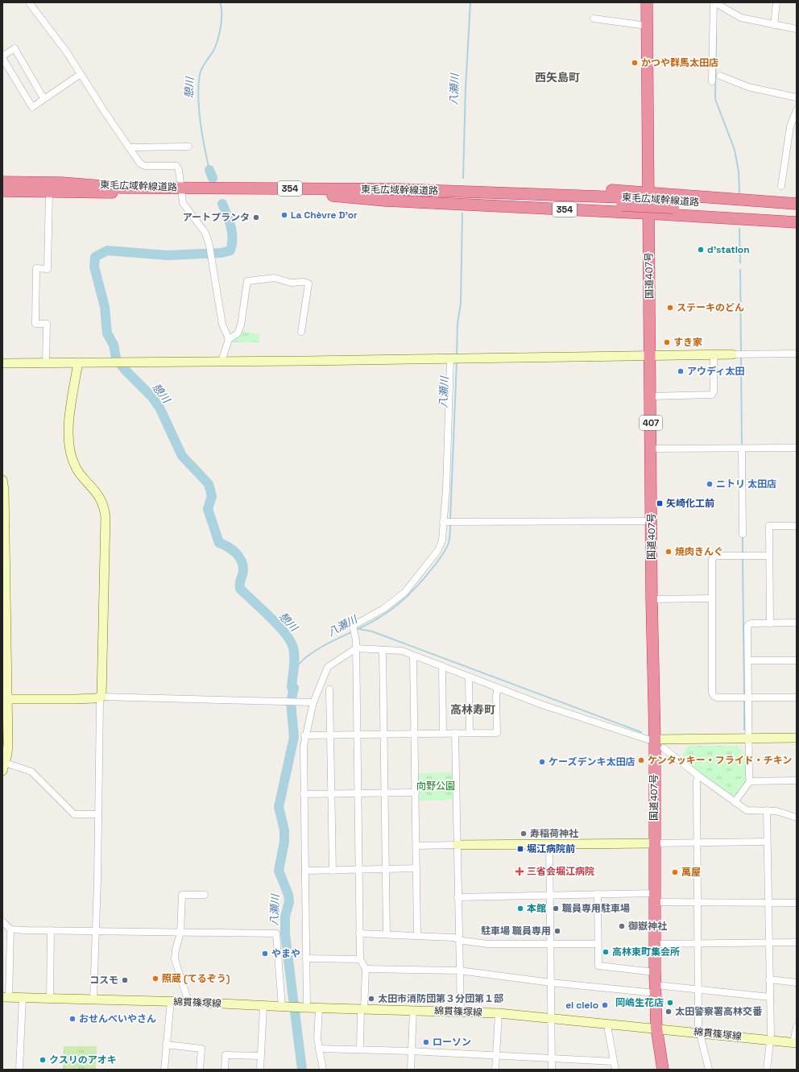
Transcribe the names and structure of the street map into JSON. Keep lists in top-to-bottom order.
{
  "streets": {
    "highway": [
      "東毛広域幹線道路",
      "354",
      "国道407号",
      "407"
    ],
    "street": ["綿貫篠塚線"]
  },
  "crossings": [
    ["東毛広域幹線道路", "354"],
    ["354", "国道407号"],
    ["国道407号", "綿貫篠塚線"]
  ],
  "districts": ["西矢島町", "高林寿町"],
  "water": ["憩川", "八瀬川"],
  "parks": ["向野公園"],
  "places": {
    "other": [
      "かつや群馬太田店",
      "La Chèvre D'or",
      "アートプランタ",
      "d’station",
      "ステーキのどん",
      "すき家",
      "アウディ太田",
      "ニトリ 太田店",
      "焼肉きんぐ",
      "ケンタッキー・フライド・チキン",
      "ケーズデンキ太田店",
      "寿稲荷神社",
      "萬屋",
      "本館",
      "職員専用駐車場",
      "御嶽神社",
      "駐車場 職員専用",
      "高林東町集会所",
      "やまや",
      "照蔵 (てるぞう)",
      "コスモ",
      "太田市消防団第３分団第１部",
      "岡嶋生花店",
      "el cielo",
      "太田警察署高林交番",
      "おせんべいやさん",
      "ローソン",
      "クスリのアオキ"
    ],
    "transit": ["矢崎化工前", "堀江病院前"],
    "health": ["三省会堀江病院"]
  }
}
